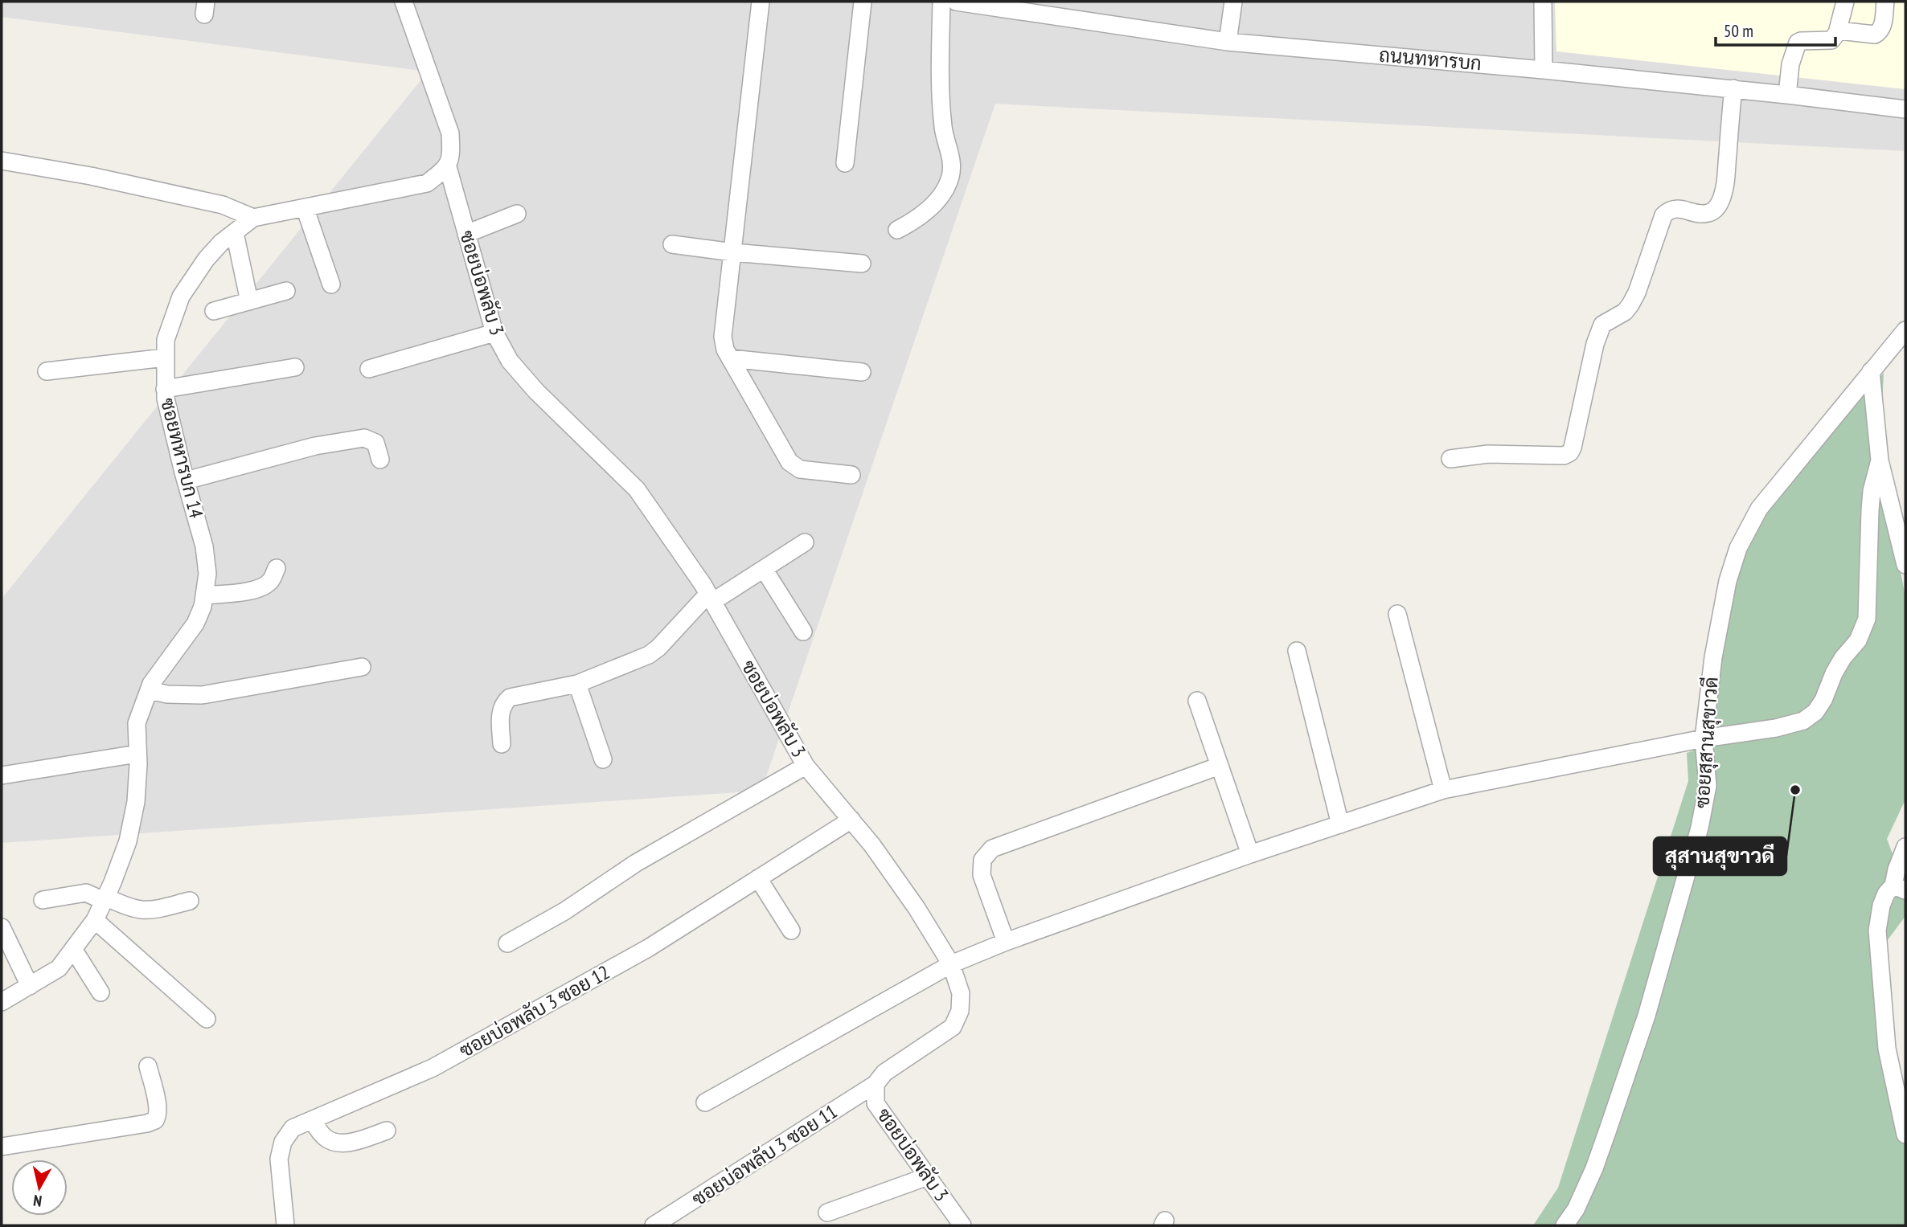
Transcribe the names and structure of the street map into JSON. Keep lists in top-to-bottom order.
{
  "streets": {
    "street": [
      "ถนนทหารบก",
      "ซอยบ่อพลับ 3",
      "ซอยทหารบก 14",
      "ซอยสุสานสุขาวดี",
      "ซอยบ่อพลับ 3 ซอย 12",
      "ซอยบ่อพลับ 3 ซอย 11"
    ]
  },
  "crossings": [
    ["ซอยบ่อพลับ 3", "ซอยทหารบก 14"],
    ["ซอยบ่อพลับ 3", "ซอยบ่อพลับ 3 ซอย 12"],
    ["ซอยบ่อพลับ 3", "ซอยบ่อพลับ 3 ซอย 11"]
  ],
  "places": ["สุสานสุขาวดี"],
  "scale_bar": "50 m",
  "north": "bottom"
}
